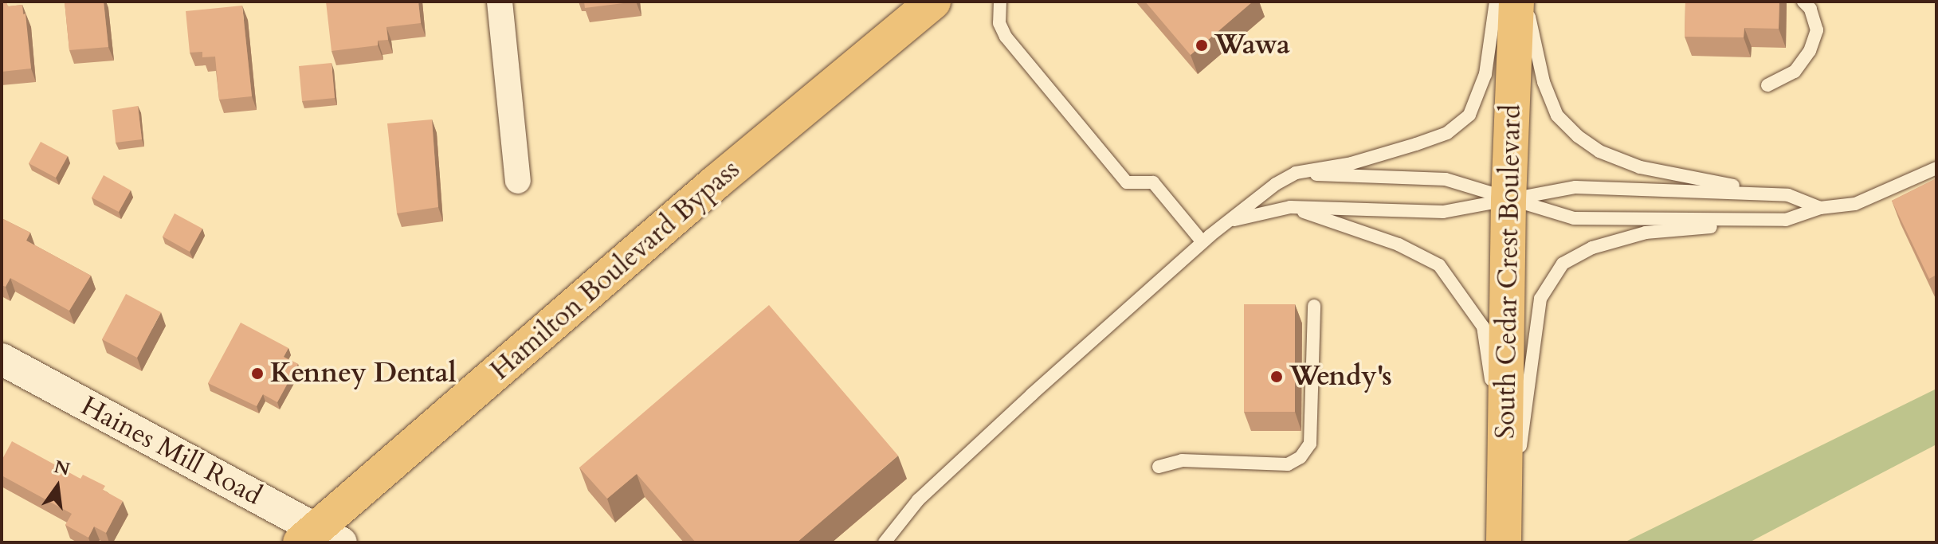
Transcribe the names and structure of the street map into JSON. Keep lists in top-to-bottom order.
{
  "streets": {
    "main road": ["Hamilton Boulevard Bypass", "South Cedar Crest Boulevard"],
    "street": ["Haines Mill Road"]
  },
  "crossings": [
    ["Hamilton Boulevard Bypass", "Haines Mill Road"]
  ],
  "places": ["Wawa", "Kenney Dental", "Wendy's"],
  "north": "top"
}
